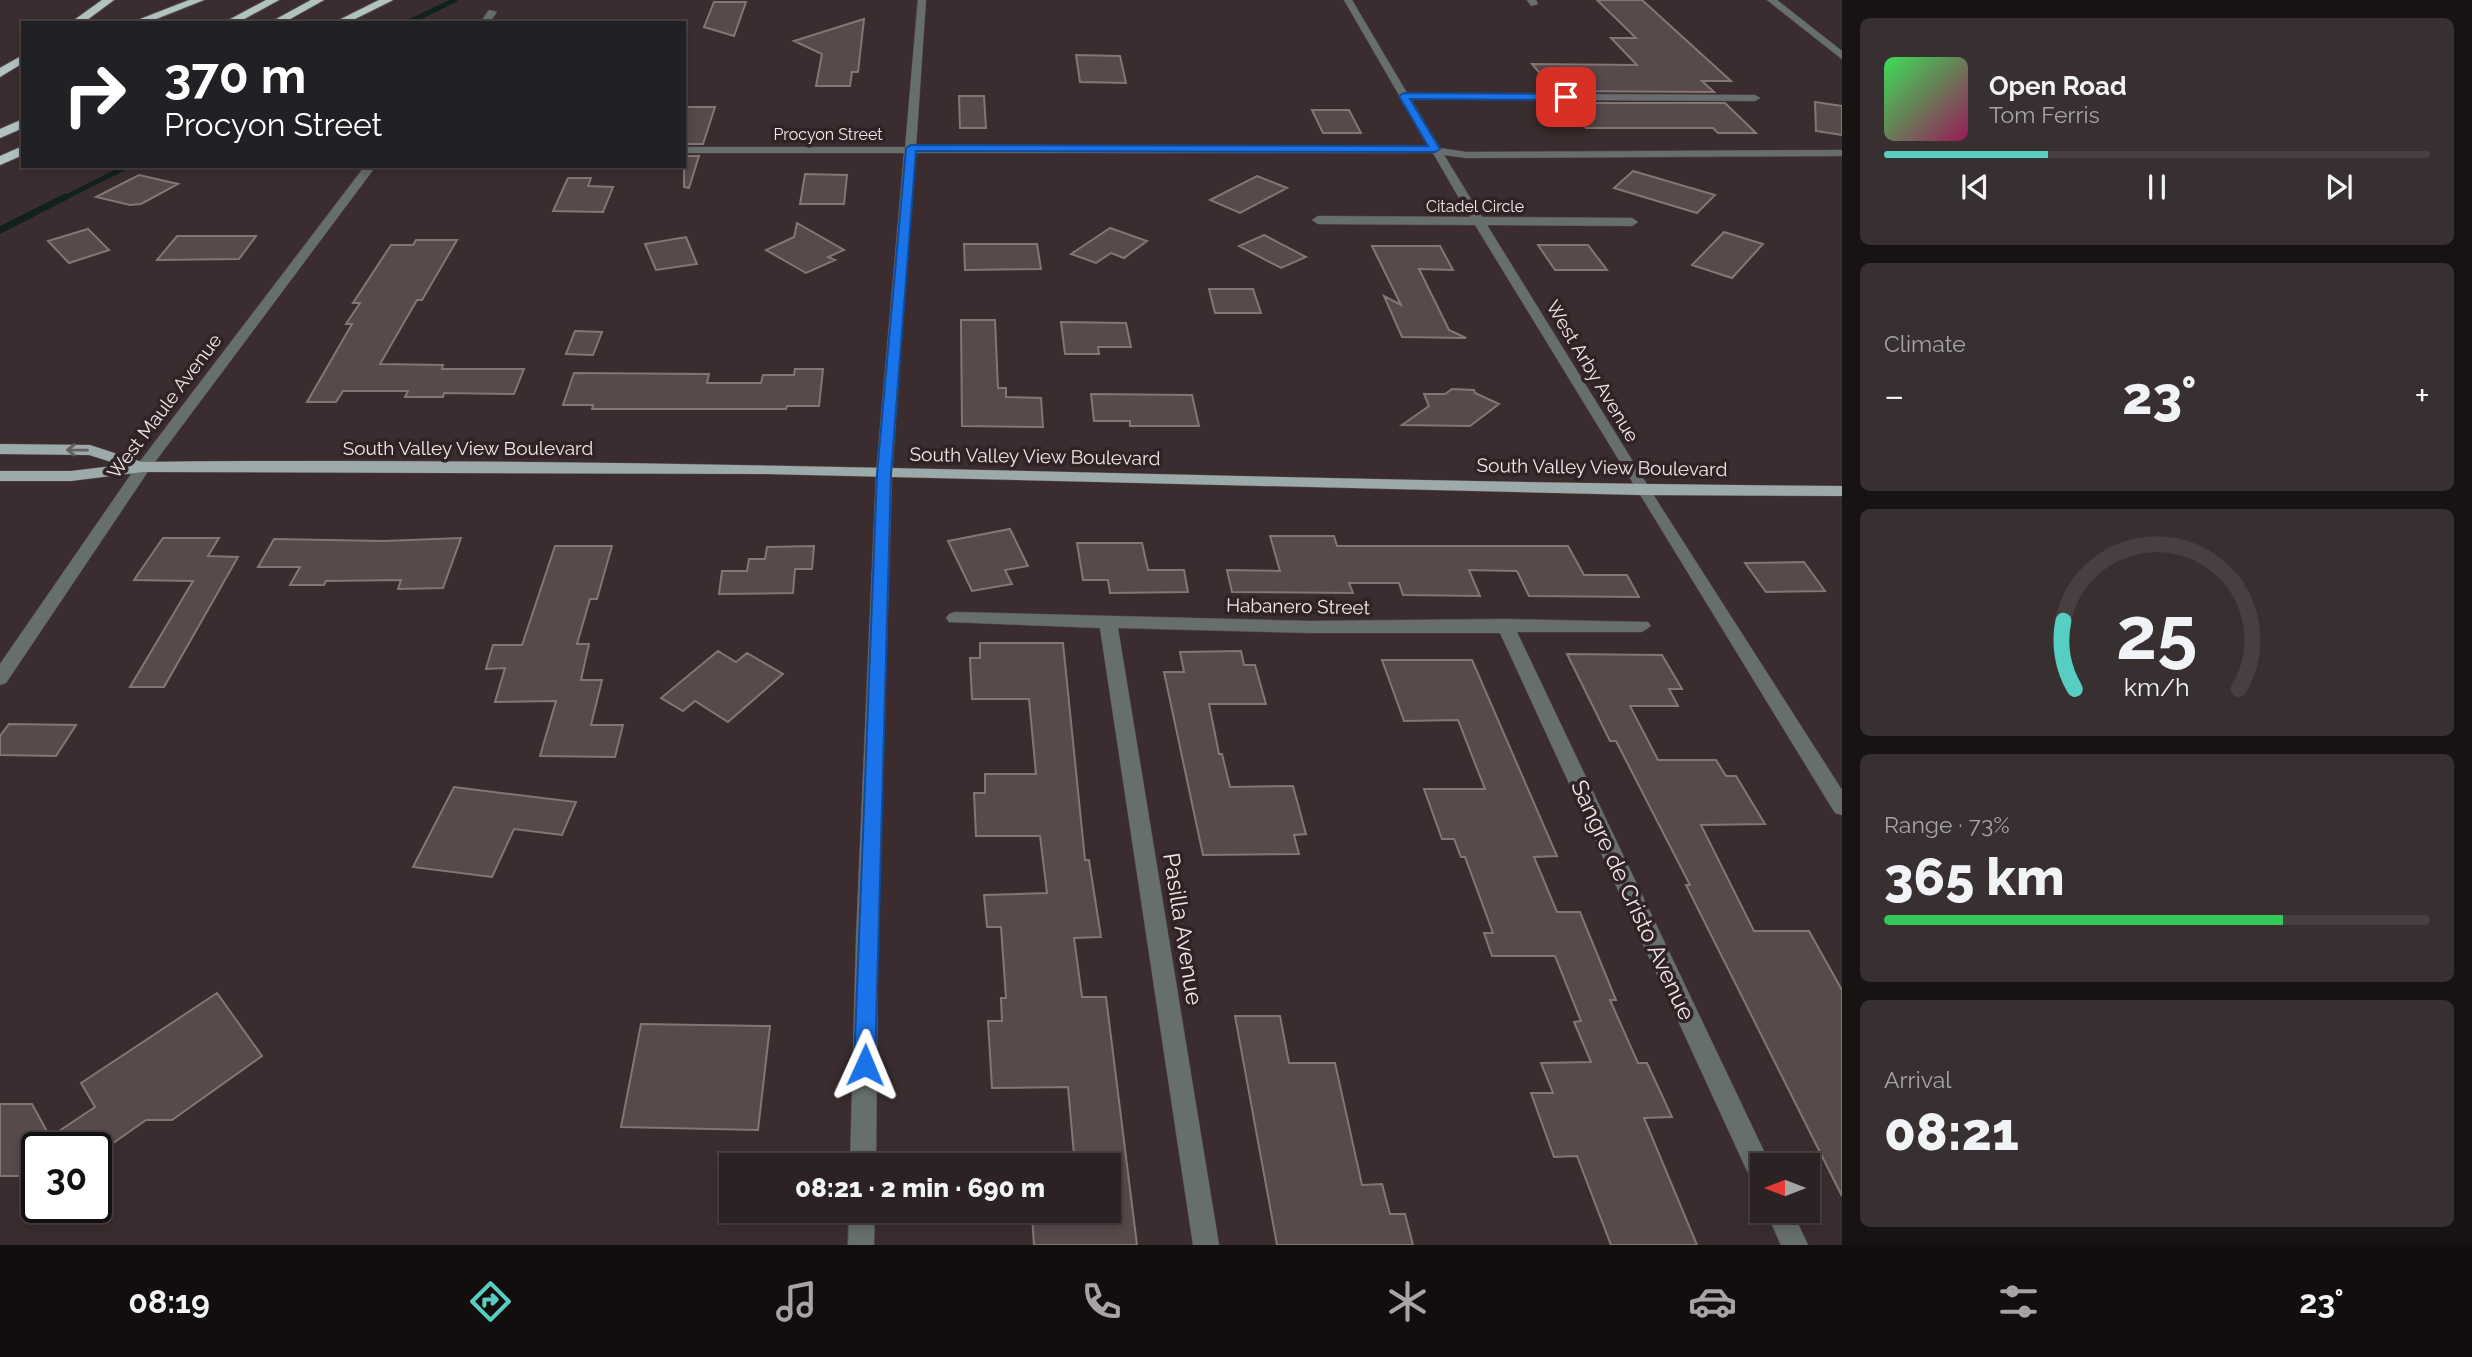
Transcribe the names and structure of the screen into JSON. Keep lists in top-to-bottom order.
{
  "streets": {
    "main road": ["South Valley View Boulevard"],
    "street": [
      "Procyon Street",
      "Citadel Circle",
      "West Arby Avenue",
      "West Maule Avenue",
      "Habanero Street",
      "Sangre de Cristo Avenue",
      "Pasilla Avenue"
    ]
  },
  "crossings": [
    ["Procyon Street", "West Arby Avenue"],
    ["Citadel Circle", "West Arby Avenue"],
    ["West Arby Avenue", "South Valley View Boulevard"],
    ["West Maule Avenue", "South Valley View Boulevard"],
    ["Habanero Street", "Sangre de Cristo Avenue"],
    ["Habanero Street", "Pasilla Avenue"]
  ],
  "north": "left",
  "page": {
    "turn": ["370 m", "Procyon Street"],
    "song": ["Open Road", "Tom Ferris"],
    "tile": [
      "Climate",
      ["Range · 73%", "365 km"],
      ["Arrival", "08:21"]
    ],
    "heat": ["−", "23°", "+"],
    "limit": "30",
    "trip": "08:21 · 2 min · 690 m",
    "tabs": ["08:19", "23°"],
    "gauge": ["25", "km/h"]
  }
}
